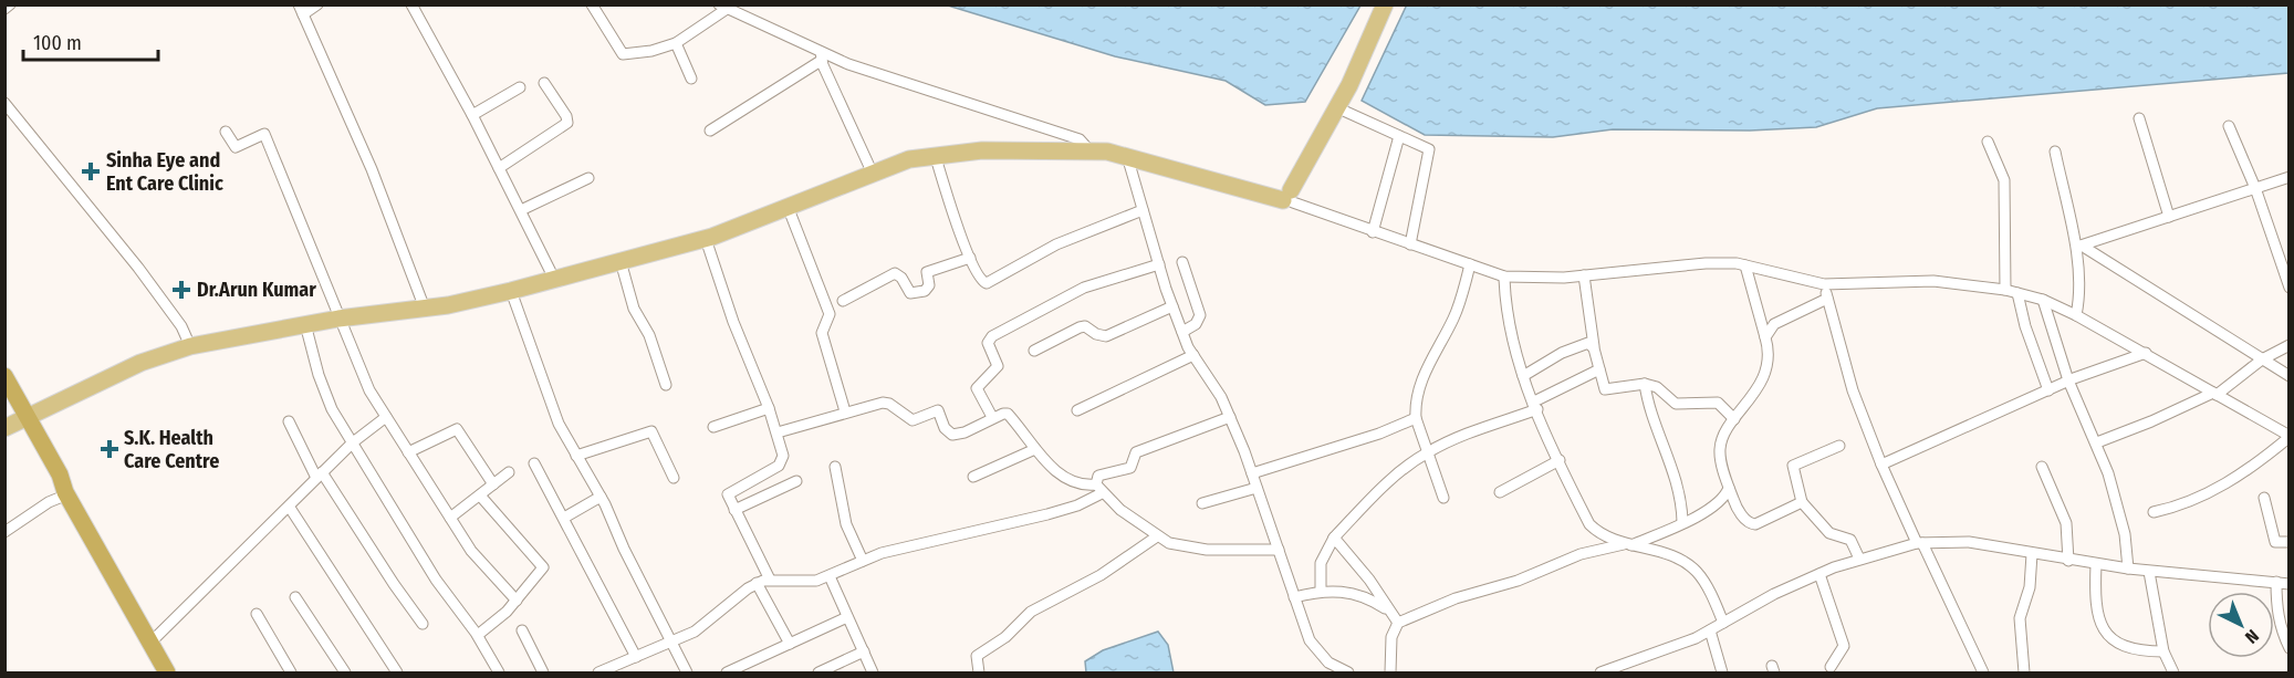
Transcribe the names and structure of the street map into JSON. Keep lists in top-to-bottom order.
{
  "places": {
    "health": ["Sinha Eye and Ent Care Clinic", "Dr.Arun Kumar", "S.K. Health Care Centre"]
  },
  "scale_bar": "100 m",
  "north": "bottom right"
}
